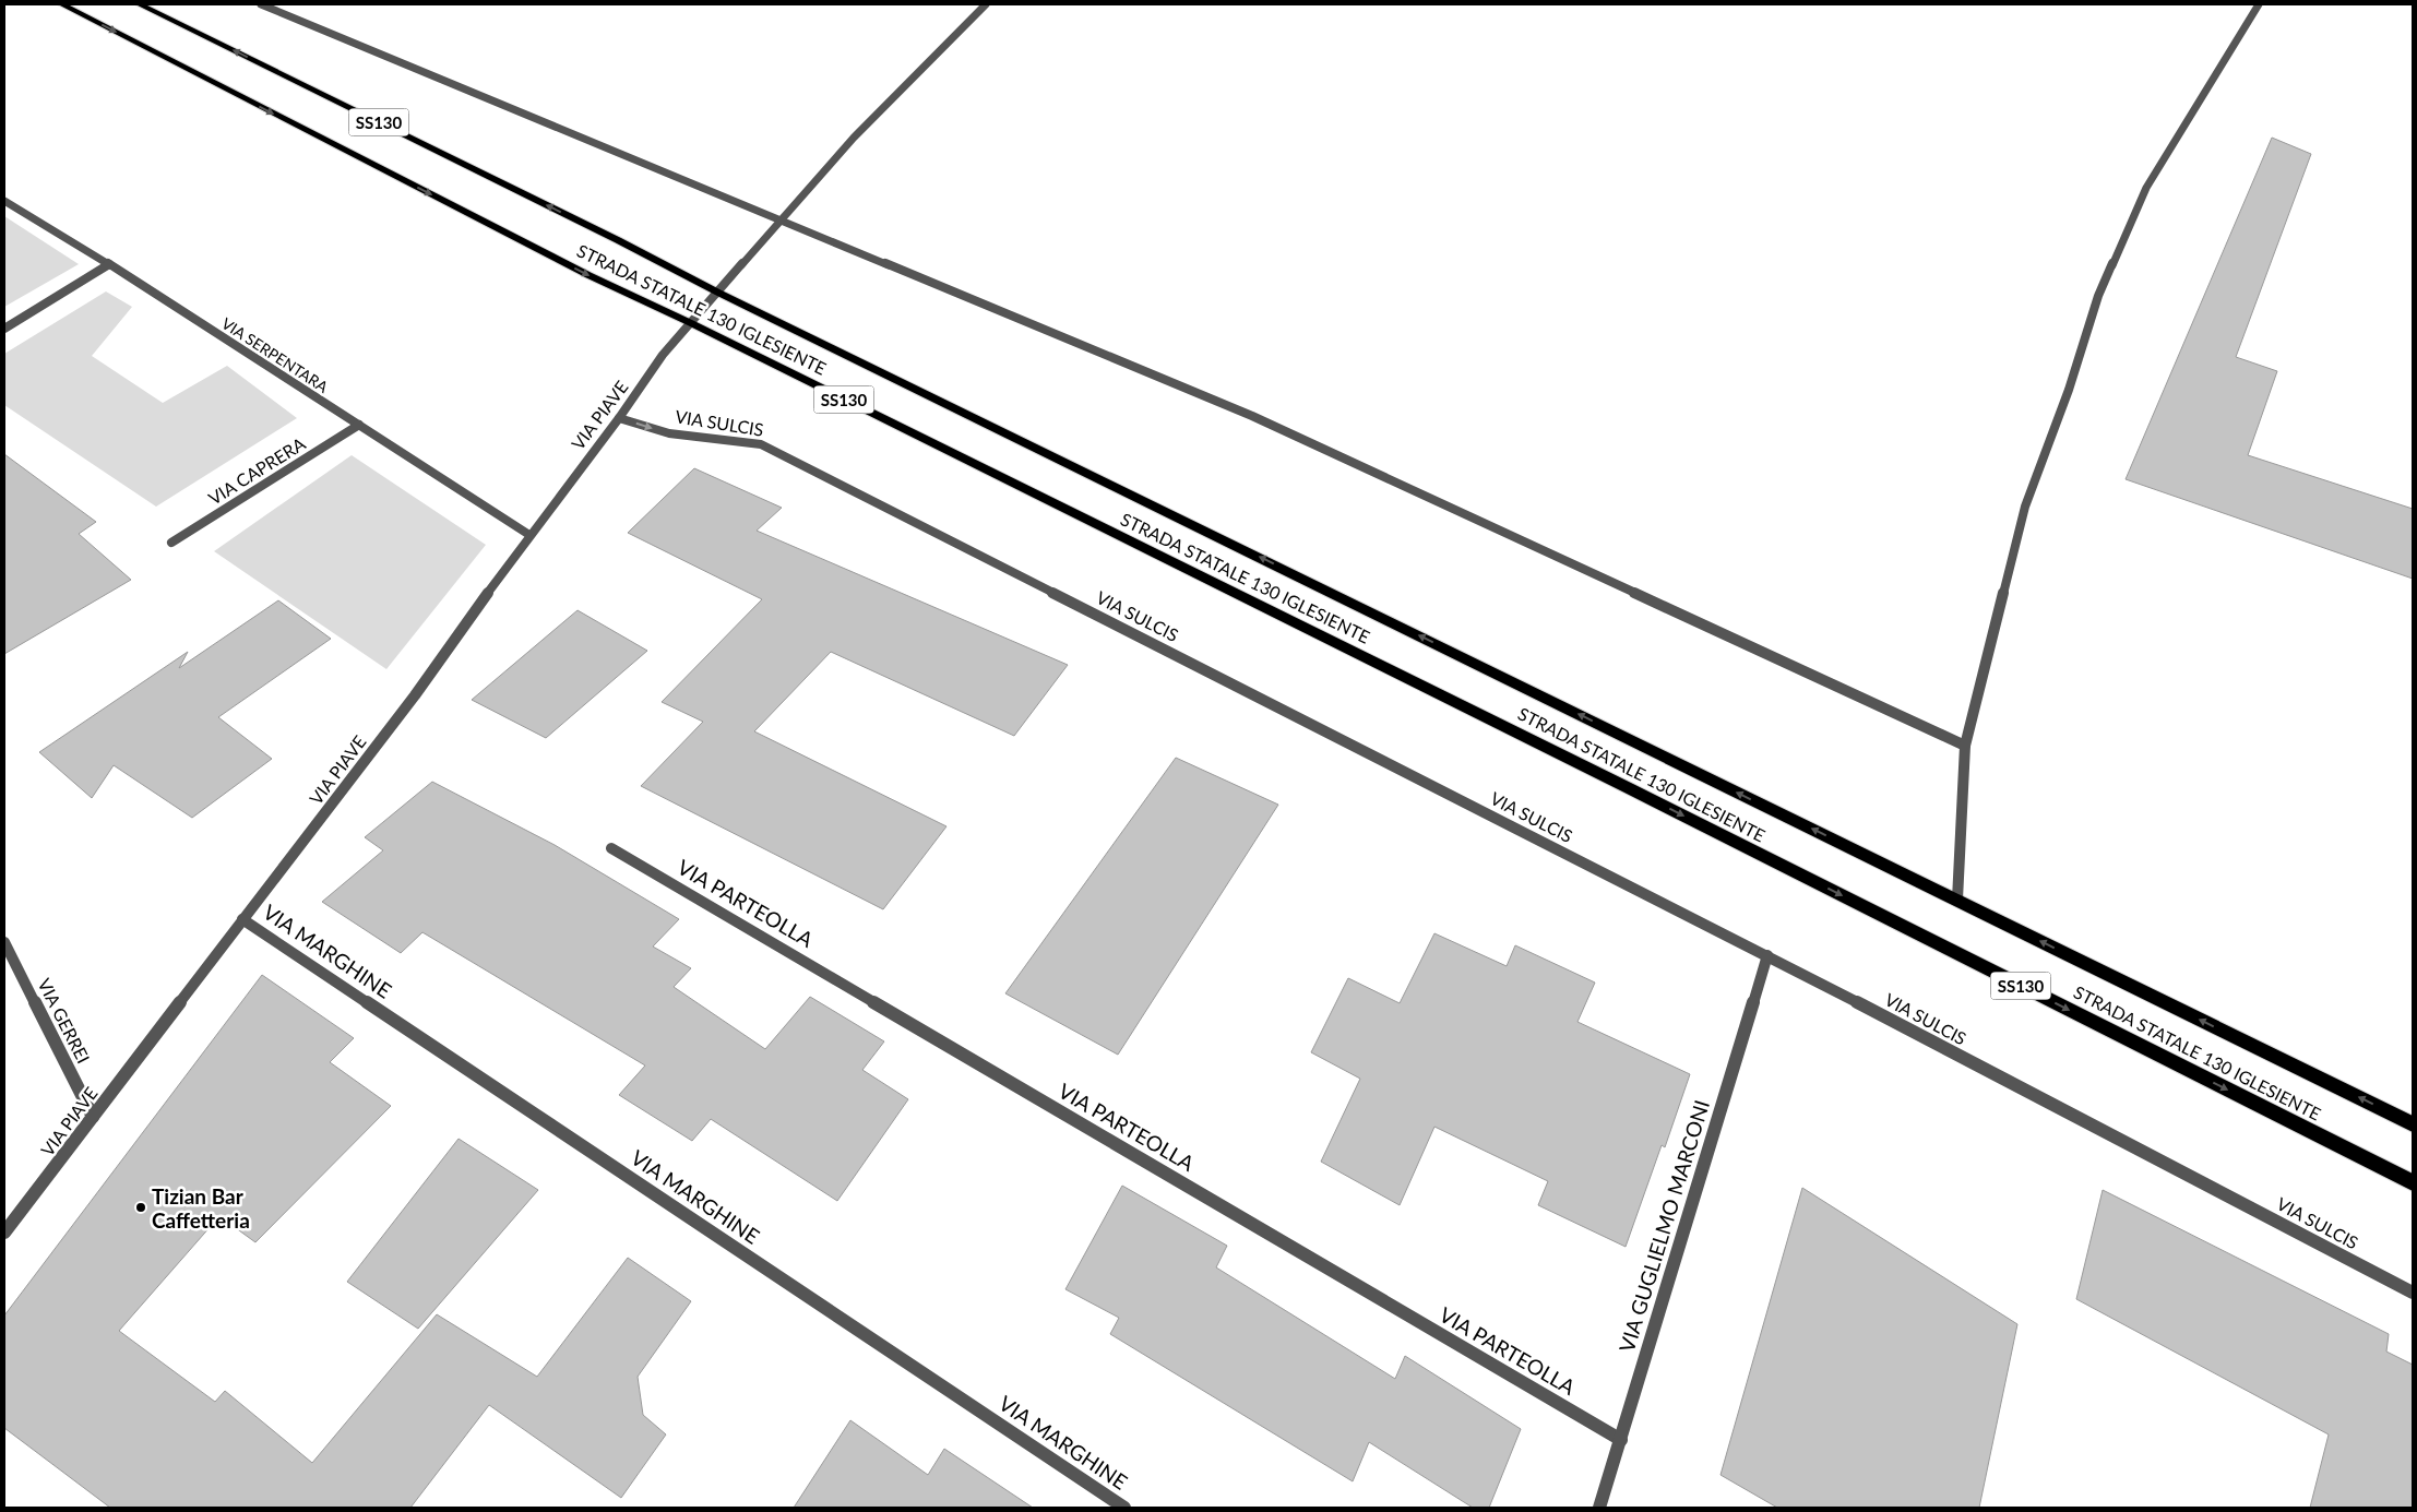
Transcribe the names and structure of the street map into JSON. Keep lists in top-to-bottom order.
{
  "streets": {
    "main road": ["SS130", "STRADA STATALE 130 IGLESIENTE"],
    "street": [
      "VIA SERPENTARA",
      "VIA PIAVE",
      "VIA SULCIS",
      "VIA CAPRERA",
      "VIA PARTEOLLA",
      "VIA MARGHINE",
      "VIA GERREI",
      "VIA GUGLIELMO MARCONI"
    ]
  },
  "crossings": [
    ["STRADA STATALE 130 IGLESIENTE", "VIA PIAVE"],
    ["VIA SERPENTARA", "VIA PIAVE"],
    ["VIA SERPENTARA", "VIA CAPRERA"],
    ["VIA PIAVE", "VIA SULCIS"],
    ["VIA PIAVE", "VIA MARGHINE"],
    ["VIA PIAVE", "VIA GERREI"],
    ["VIA SULCIS", "VIA GUGLIELMO MARCONI"],
    ["VIA PARTEOLLA", "VIA GUGLIELMO MARCONI"]
  ],
  "one_way": ["VIA SULCIS"],
  "places": ["Tizian Bar Caffetteria"]
}
